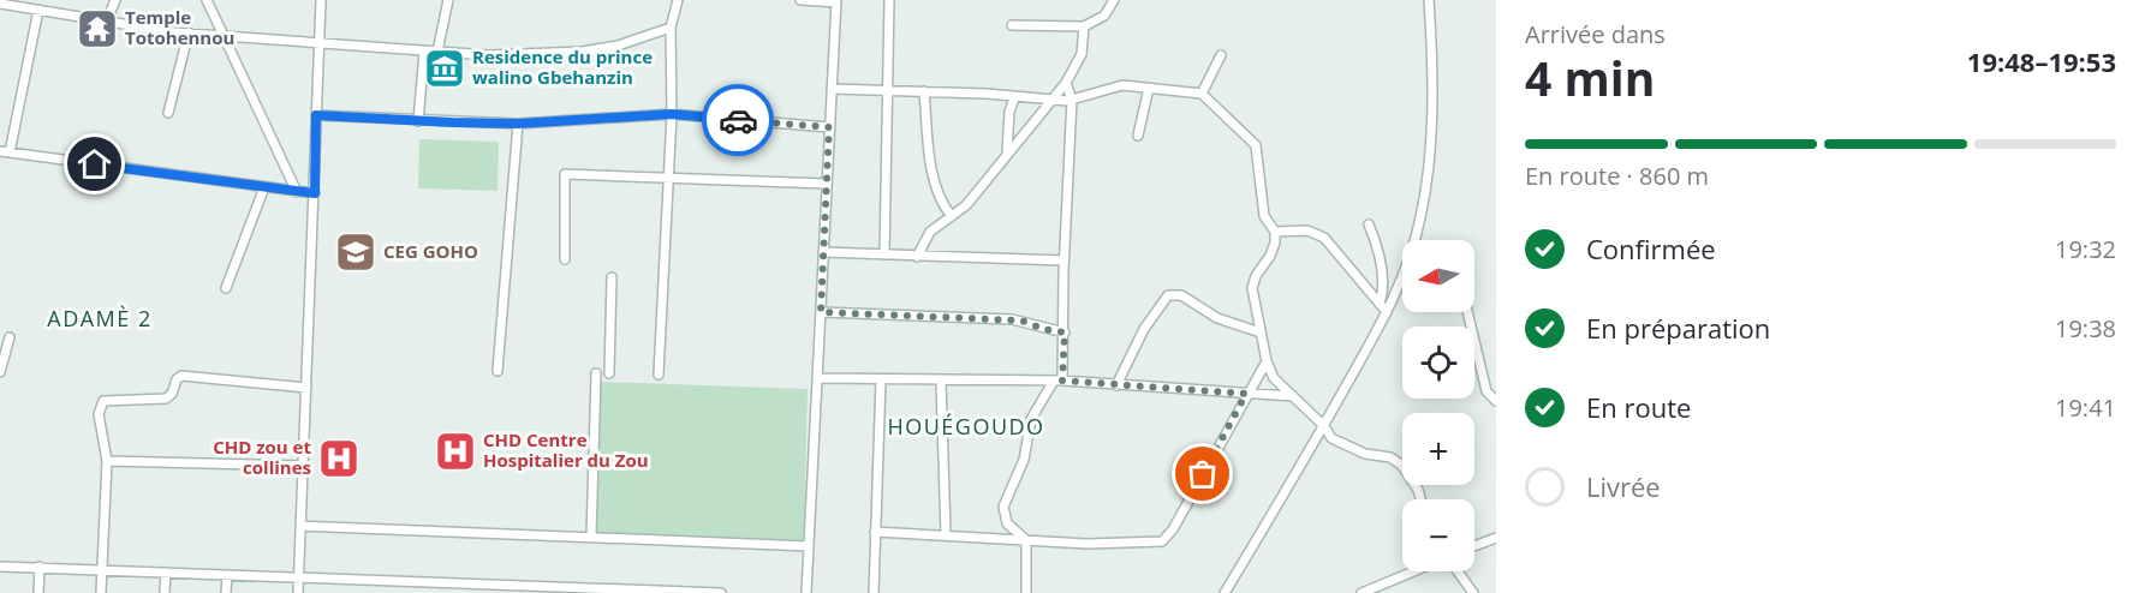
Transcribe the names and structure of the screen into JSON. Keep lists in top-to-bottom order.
{
  "districts": ["ADAMÈ 2", "HOUÉGOUDO"],
  "places": {
    "temple": ["Temple Totohennou"],
    "museum": ["Residence du prince walino Gbehanzin"],
    "school or university": ["CEG GOHO"],
    "hospital": ["CHD Centre Hospitalier du Zou", "CHD zou et collines"]
  },
  "north": "left",
  "page": {
    "heading": ["4 min", "Arrivée dans", "19:48–19:53"],
    "bar": "En route · 860 m",
    "list": [
      ["Confirmée", "19:32"],
      ["En préparation", "19:38"],
      ["En route", "19:41"],
      "Livrée"
    ],
    "map_buttons": ["+", "−"]
  }
}
